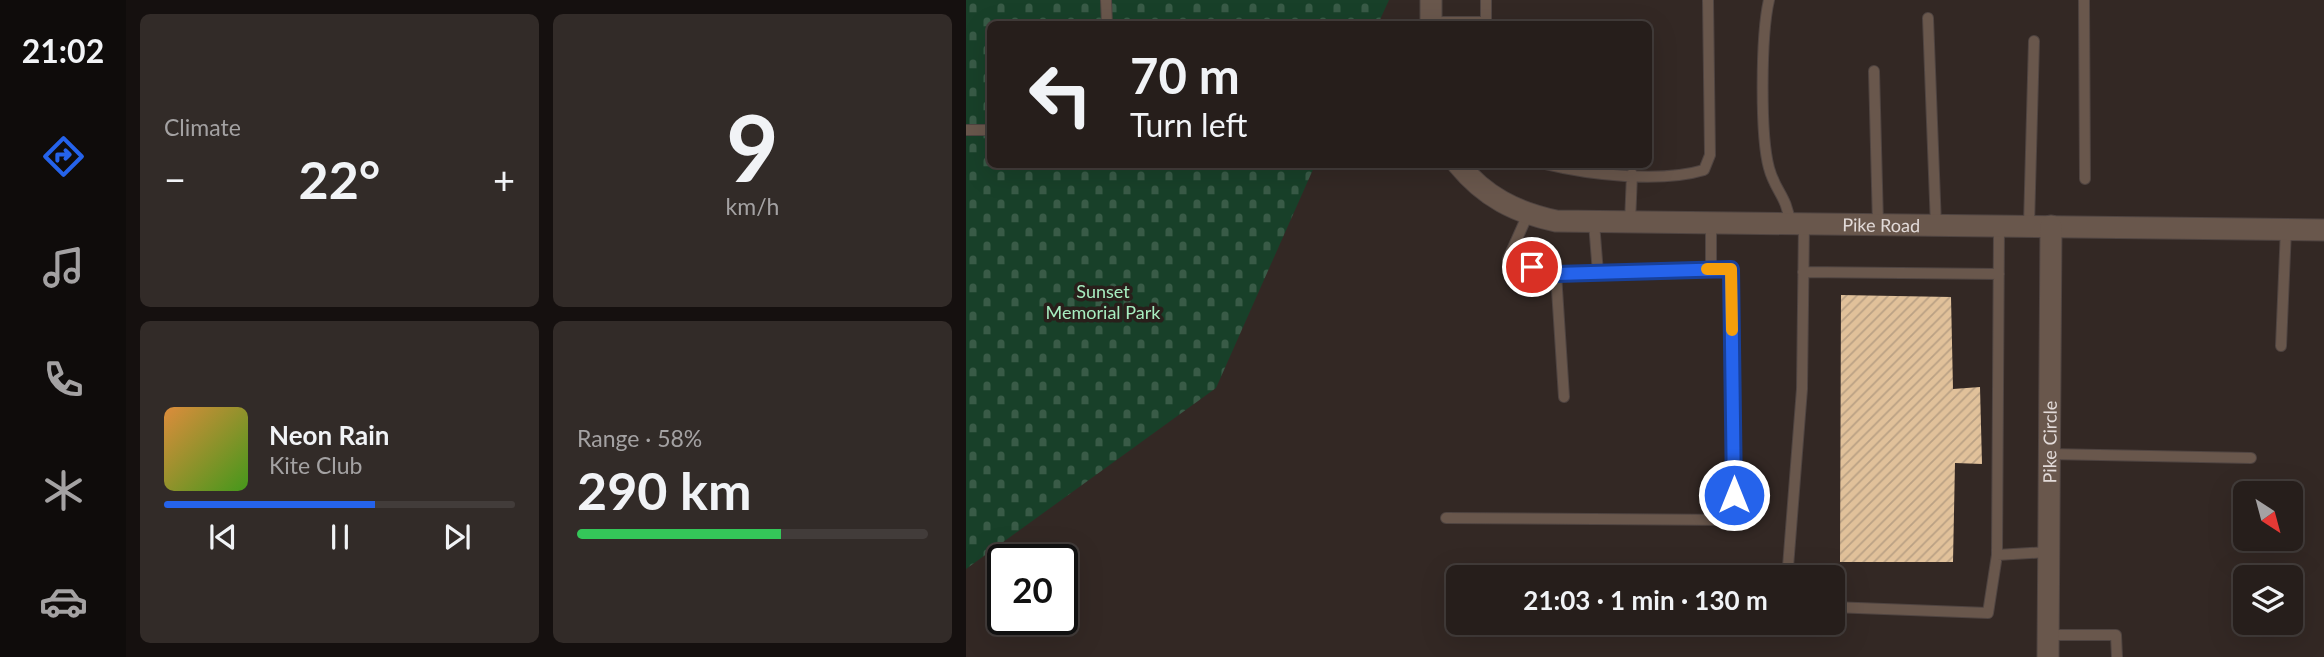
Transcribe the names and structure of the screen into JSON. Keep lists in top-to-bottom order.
{
  "streets": {
    "street": ["Pike Road", "Pike Circle"]
  },
  "crossings": [
    ["Pike Road", "Pike Circle"]
  ],
  "parks": ["Sunset Memorial Park"],
  "north": "bottom right",
  "page": {
    "tabs": "21:02",
    "tile": [
      "Climate",
      ["9", "km/h"],
      ["Range · 58%", "290 km"]
    ],
    "turn": ["70 m", "Turn left"],
    "heat": ["−", "22°", "+"],
    "song": ["Neon Rain", "Kite Club"],
    "limit": "20",
    "trip": "21:03 · 1 min · 130 m"
  }
}
